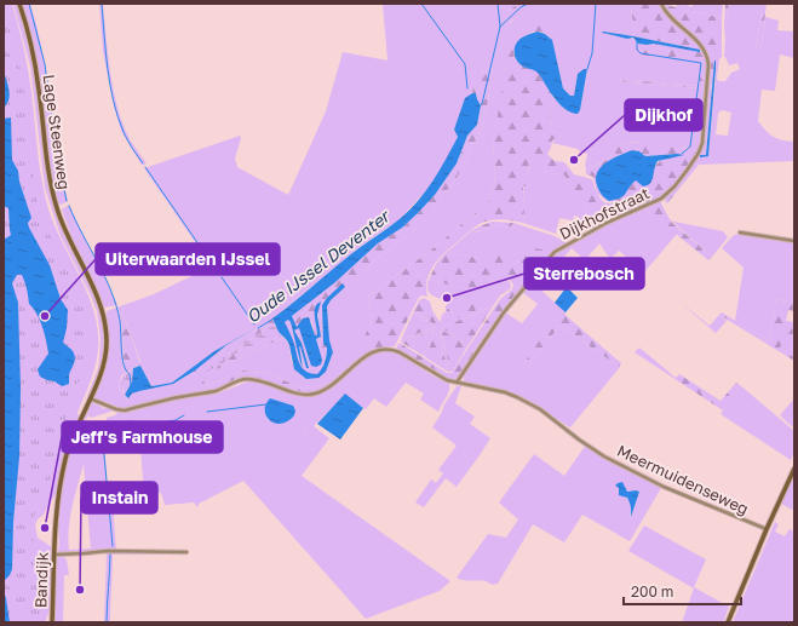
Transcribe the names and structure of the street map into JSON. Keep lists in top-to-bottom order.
{
  "streets": {
    "street": [
      "Lage Steenweg",
      "Dijkhofstraat",
      "Meermuidenseweg",
      "Bandijk"
    ]
  },
  "crossings": [
    ["Lage Steenweg", "Meermuidenseweg"],
    ["Lage Steenweg", "Bandijk"],
    ["Dijkhofstraat", "Meermuidenseweg"],
    ["Meermuidenseweg", "Bandijk"]
  ],
  "water": ["Oude IJssel Deventer"],
  "places": [
    "Dijkhof",
    "Sterrebosch",
    "Uiterwaarden IJssel",
    "Jeff's Farmhouse",
    "Instain"
  ],
  "scale_bar": "200 m"
}
